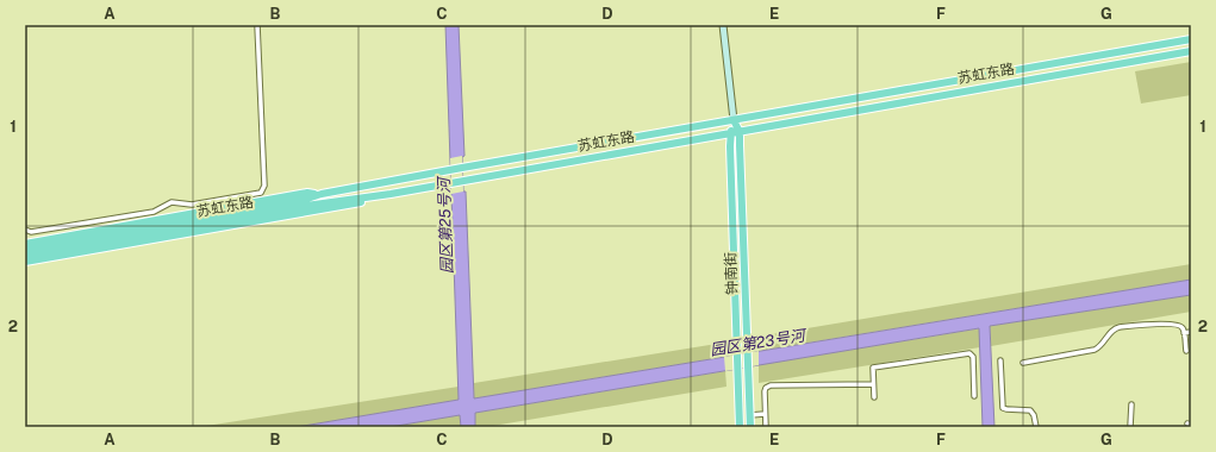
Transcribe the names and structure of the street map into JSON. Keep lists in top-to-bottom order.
{
  "streets": {
    "main road": ["苏虹东路", "钟南街"]
  },
  "crossings": [
    ["苏虹东路", "钟南街"]
  ],
  "water": ["园区第25号河", "园区第23号河"],
  "grid": {
    "columns": [
      "A",
      "B",
      "C",
      "D",
      "E",
      "F",
      "G"
    ],
    "rows": ["1", "2"]
  }
}
